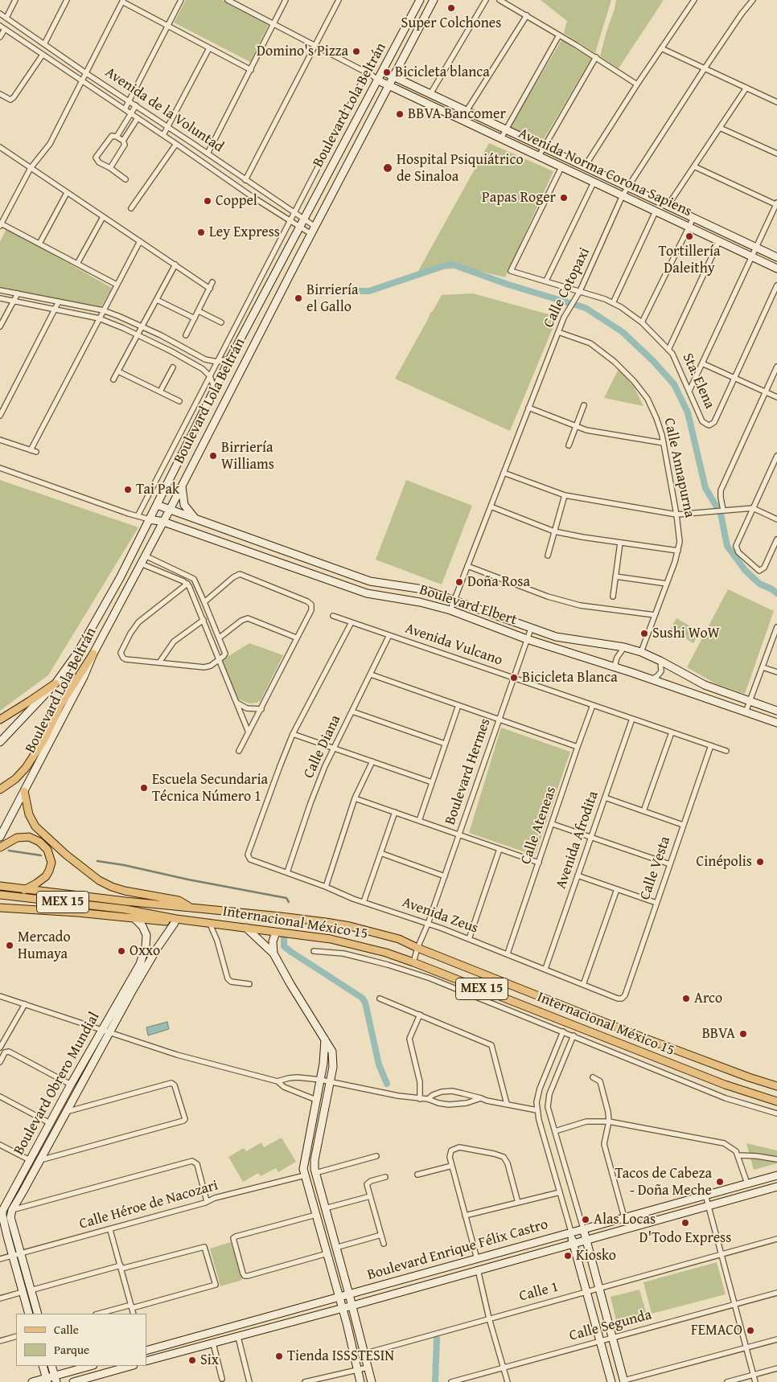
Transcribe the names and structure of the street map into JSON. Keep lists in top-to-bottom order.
{
  "streets": {
    "main road": ["MEX 15", "Internacional México 15"],
    "street": [
      "Boulevard Lola Beltrán",
      "Avenida de la Voluntad",
      "Avenida Norma Corona Sapiens",
      "Calle Cotopaxi",
      "Sta. Elena",
      "Calle Annapurna",
      "Boulevard Elbert",
      "Avenida Vulcano",
      "Calle Diana",
      "Boulevard Hermes",
      "Calle Ateneas",
      "Avenida Afrodita",
      "Calle Vesta",
      "Avenida Zeus",
      "Boulevard Obrero Mundial",
      "Calle Héroe de Nacozari",
      "Boulevard Enrique Félix Castro",
      "Calle 1",
      "Calle Segunda"
    ]
  },
  "crossings": [
    ["Boulevard Lola Beltrán", "Avenida de la Voluntad"],
    ["Boulevard Lola Beltrán", "Avenida Norma Corona Sapiens"],
    ["Boulevard Lola Beltrán", "Boulevard Elbert"],
    ["Avenida Norma Corona Sapiens", "Calle Cotopaxi"],
    ["Avenida Norma Corona Sapiens", "Sta. Elena"],
    ["Calle Cotopaxi", "Sta. Elena"],
    ["Calle Cotopaxi", "Calle Annapurna"],
    ["Calle Cotopaxi", "Boulevard Elbert"],
    ["Calle Annapurna", "Boulevard Elbert"],
    ["Boulevard Elbert", "Boulevard Hermes"],
    ["Avenida Vulcano", "Calle Diana"],
    ["Avenida Vulcano", "Boulevard Hermes"],
    ["Avenida Vulcano", "Calle Ateneas"],
    ["Avenida Vulcano", "Avenida Afrodita"],
    ["Avenida Vulcano", "Calle Vesta"],
    ["Calle Diana", "Avenida Zeus"],
    ["Boulevard Hermes", "Avenida Zeus"],
    ["Boulevard Hermes", "Internacional México 15"],
    ["Calle Ateneas", "Avenida Zeus"],
    ["Avenida Afrodita", "Avenida Zeus"],
    ["Calle Vesta", "Avenida Zeus"],
    ["Boulevard Obrero Mundial", "Calle Héroe de Nacozari"]
  ],
  "places": [
    "Super Colchones",
    "Domino's Pizza",
    "Bicicleta blanca",
    "BBVA Bancomer",
    "Hospital Psiquiátrico de Sinaloa",
    "Papas Roger",
    "Coppel",
    "Ley Express",
    "Tortillería Daleithy",
    "Birriería el Gallo",
    "Birriería Williams",
    "Tai Pak",
    "Doña Rosa",
    "Sushi WoW",
    "Bicicleta Blanca",
    "Escuela Secundaria Técnica Número 1",
    "Cinépolis",
    "Mercado Humaya",
    "Oxxo",
    "Arco",
    "BBVA",
    "Tacos de Cabeza - Doña Meche",
    "Alas Locas",
    "D'Todo Express",
    "Kiosko",
    "FEMACO",
    "Tienda ISSSTESIN",
    "Six"
  ],
  "legend": ["Calle", "Parque"]
}
